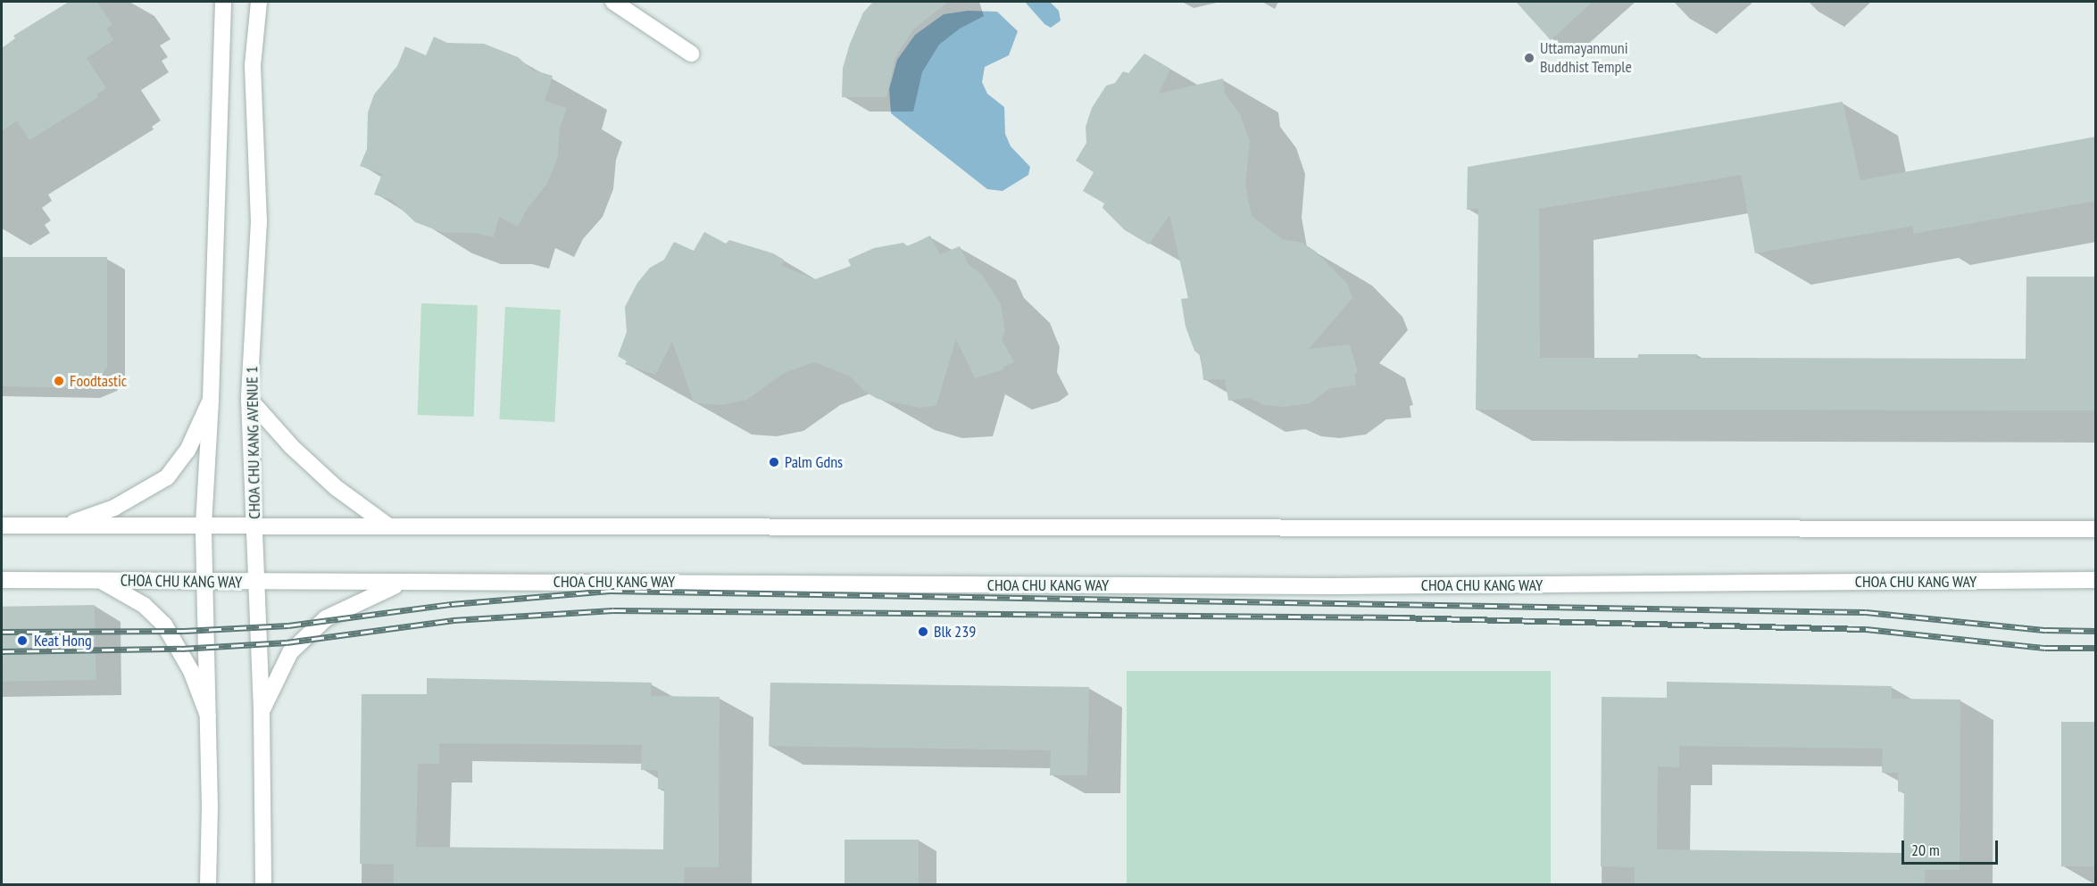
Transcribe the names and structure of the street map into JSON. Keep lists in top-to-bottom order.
{
  "streets": {
    "main road": ["CHOA CHU KANG AVENUE 1", "CHOA CHU KANG WAY"]
  },
  "crossings": [
    ["CHOA CHU KANG AVENUE 1", "CHOA CHU KANG WAY"]
  ],
  "places": [
    "Uttamayanmuni Buddhist Temple",
    "Foodtastic",
    "Palm Gdns",
    "Blk 239",
    "Keat Hong"
  ],
  "scale_bar": "20 m"
}
